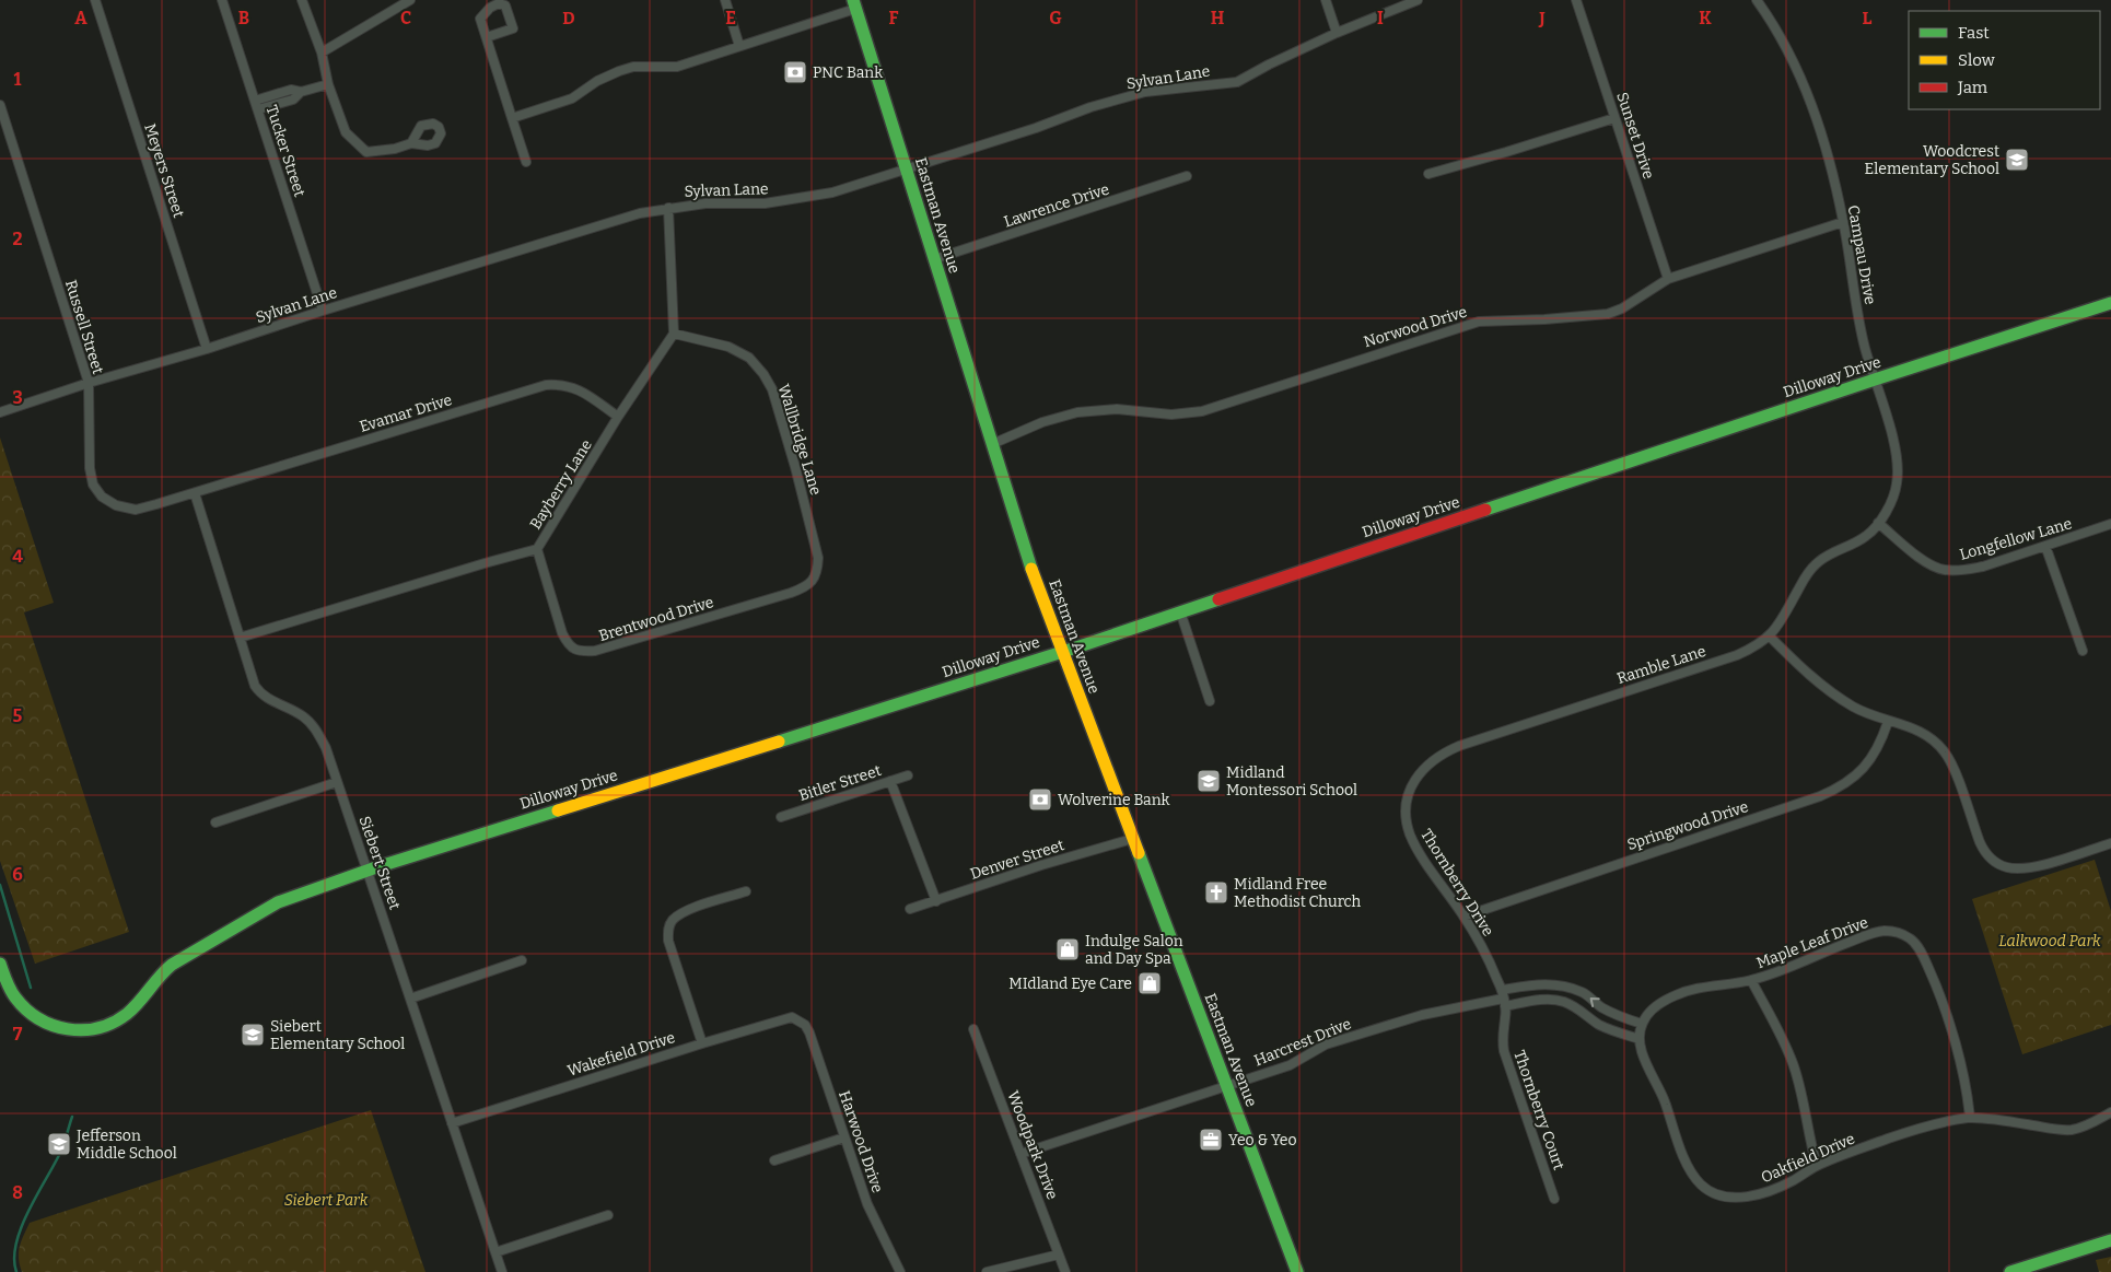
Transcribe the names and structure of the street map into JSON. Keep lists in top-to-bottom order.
{
  "streets": {
    "street": [
      "Sylvan Lane",
      "Sunset Drive",
      "Tucker Street",
      "Meyers Street",
      "Lawrence Drive",
      "Eastman Avenue",
      "Campau Drive",
      "Russell Street",
      "Norwood Drive",
      "Dilloway Drive",
      "Evamar Drive",
      "Wallbridge Lane",
      "Bayberry Lane",
      "Longfellow Lane",
      "Brentwood Drive",
      "Ramble Lane",
      "Bitler Street",
      "Springwood Drive",
      "Denver Street",
      "Siebert Street",
      "Thornberry Drive",
      "Maple Leaf Drive",
      "Harcrest Drive",
      "Wakefield Drive",
      "Thornberry Court",
      "Harwood Drive",
      "Woodpark Drive",
      "Oakfield Drive"
    ]
  },
  "crossings": [
    ["Sylvan Lane", "Tucker Street"],
    ["Sylvan Lane", "Meyers Street"],
    ["Sylvan Lane", "Eastman Avenue"],
    ["Sylvan Lane", "Russell Street"],
    ["Sunset Drive", "Norwood Drive"],
    ["Lawrence Drive", "Eastman Avenue"],
    ["Eastman Avenue", "Norwood Drive"],
    ["Eastman Avenue", "Dilloway Drive"],
    ["Eastman Avenue", "Denver Street"],
    ["Eastman Avenue", "Harcrest Drive"],
    ["Campau Drive", "Norwood Drive"],
    ["Campau Drive", "Dilloway Drive"],
    ["Campau Drive", "Longfellow Lane"],
    ["Campau Drive", "Ramble Lane"],
    ["Russell Street", "Evamar Drive"],
    ["Russell Street", "Siebert Street"],
    ["Dilloway Drive", "Siebert Street"],
    ["Evamar Drive", "Bayberry Lane"],
    ["Evamar Drive", "Siebert Street"],
    ["Wallbridge Lane", "Bayberry Lane"],
    ["Wallbridge Lane", "Brentwood Drive"],
    ["Bayberry Lane", "Brentwood Drive"],
    ["Bayberry Lane", "Siebert Street"],
    ["Longfellow Lane", "Ramble Lane"],
    ["Ramble Lane", "Thornberry Drive"],
    ["Springwood Drive", "Thornberry Drive"],
    ["Siebert Street", "Wakefield Drive"],
    ["Thornberry Drive", "Harcrest Drive"],
    ["Thornberry Drive", "Thornberry Court"],
    ["Maple Leaf Drive", "Oakfield Drive"],
    ["Harcrest Drive", "Thornberry Court"],
    ["Harcrest Drive", "Woodpark Drive"],
    ["Wakefield Drive", "Harwood Drive"]
  ],
  "parks": ["Lalkwood Park", "Siebert Park"],
  "places": {
    "bank": ["PNC Bank", "Wolverine Bank"],
    "school or university": [
      "Woodcrest Elementary School",
      "Midland Montessori School",
      "Siebert Elementary School",
      "Jefferson Middle School"
    ],
    "church": ["Midland Free Methodist Church"],
    "shop": ["Indulge Salon and Day Spa", "MIdland Eye Care"],
    "office": ["Yeo & Yeo"]
  },
  "legend": ["Fast", "Slow", "Jam"],
  "grid": {
    "columns": [
      "A",
      "B",
      "C",
      "D",
      "E",
      "F",
      "G",
      "H",
      "I",
      "J",
      "K",
      "L"
    ],
    "rows": [
      "1",
      "2",
      "3",
      "4",
      "5",
      "6",
      "7",
      "8"
    ]
  }
}
